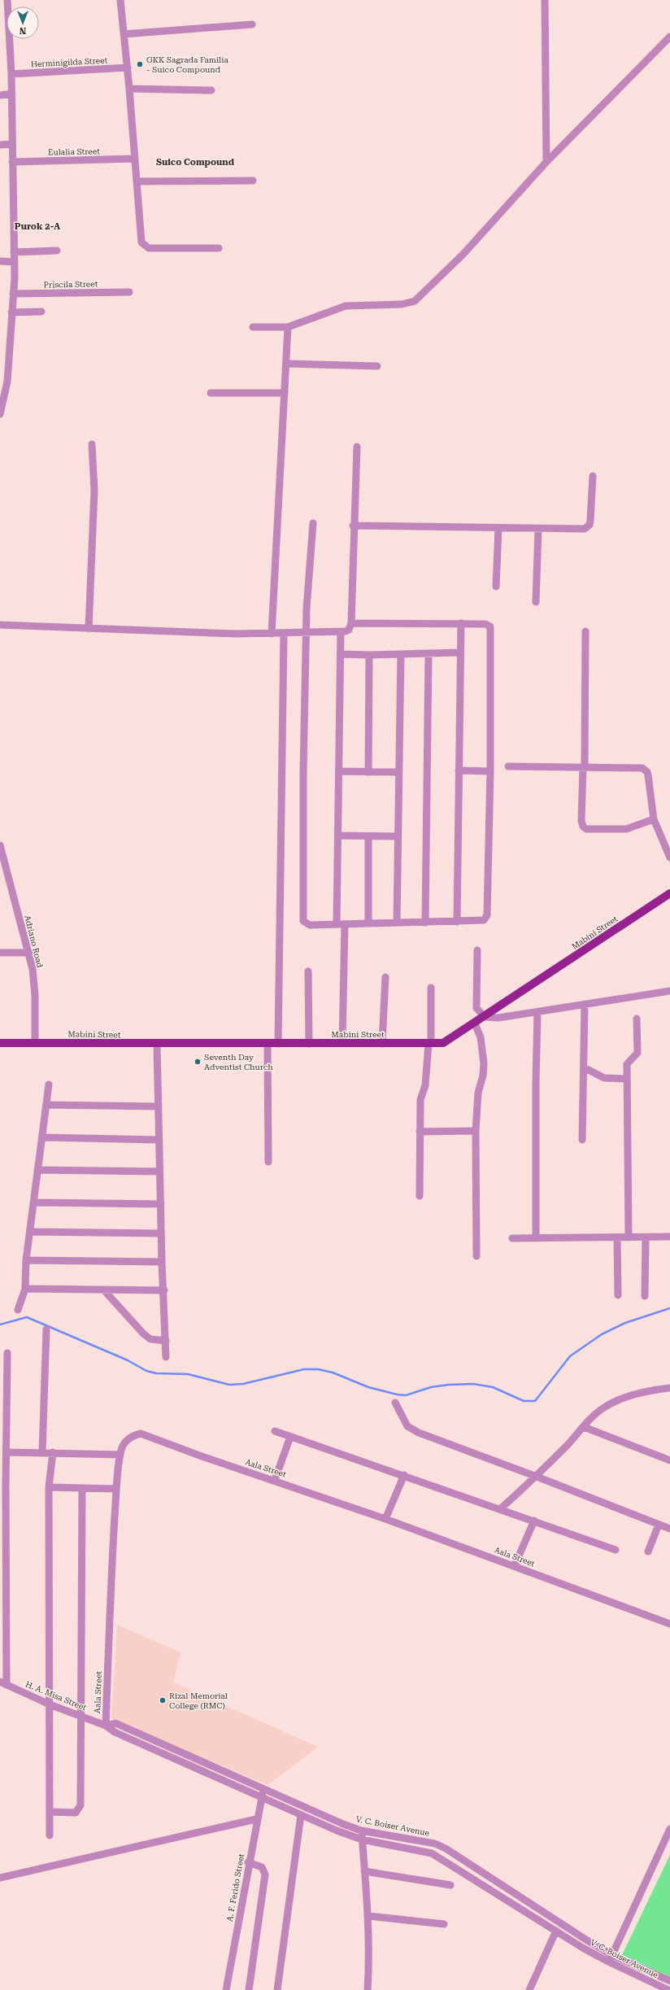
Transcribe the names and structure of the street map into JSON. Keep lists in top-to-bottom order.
{
  "streets": {
    "main road": ["Mabini Street"],
    "street": [
      "Herminigilda Street",
      "Eulalia Street",
      "Priscila Street",
      "Adriano Road",
      "Aala Street",
      "H. A. Misa Street",
      "V. C. Boiser Avenue",
      "A. F. Ferido Street"
    ]
  },
  "crossings": [
    ["Mabini Street", "Adriano Road"],
    ["Aala Street", "H. A. Misa Street"],
    ["Aala Street", "V. C. Boiser Avenue"],
    ["H. A. Misa Street", "V. C. Boiser Avenue"],
    ["V. C. Boiser Avenue", "A. F. Ferido Street"]
  ],
  "districts": ["Suico Compound", "Purok 2-A"],
  "places": ["GKK Sagrada Familia - Suico Compound", "Seventh Day Adventist Church", "Rizal Memorial College (RMC)"],
  "north": "bottom"
}
